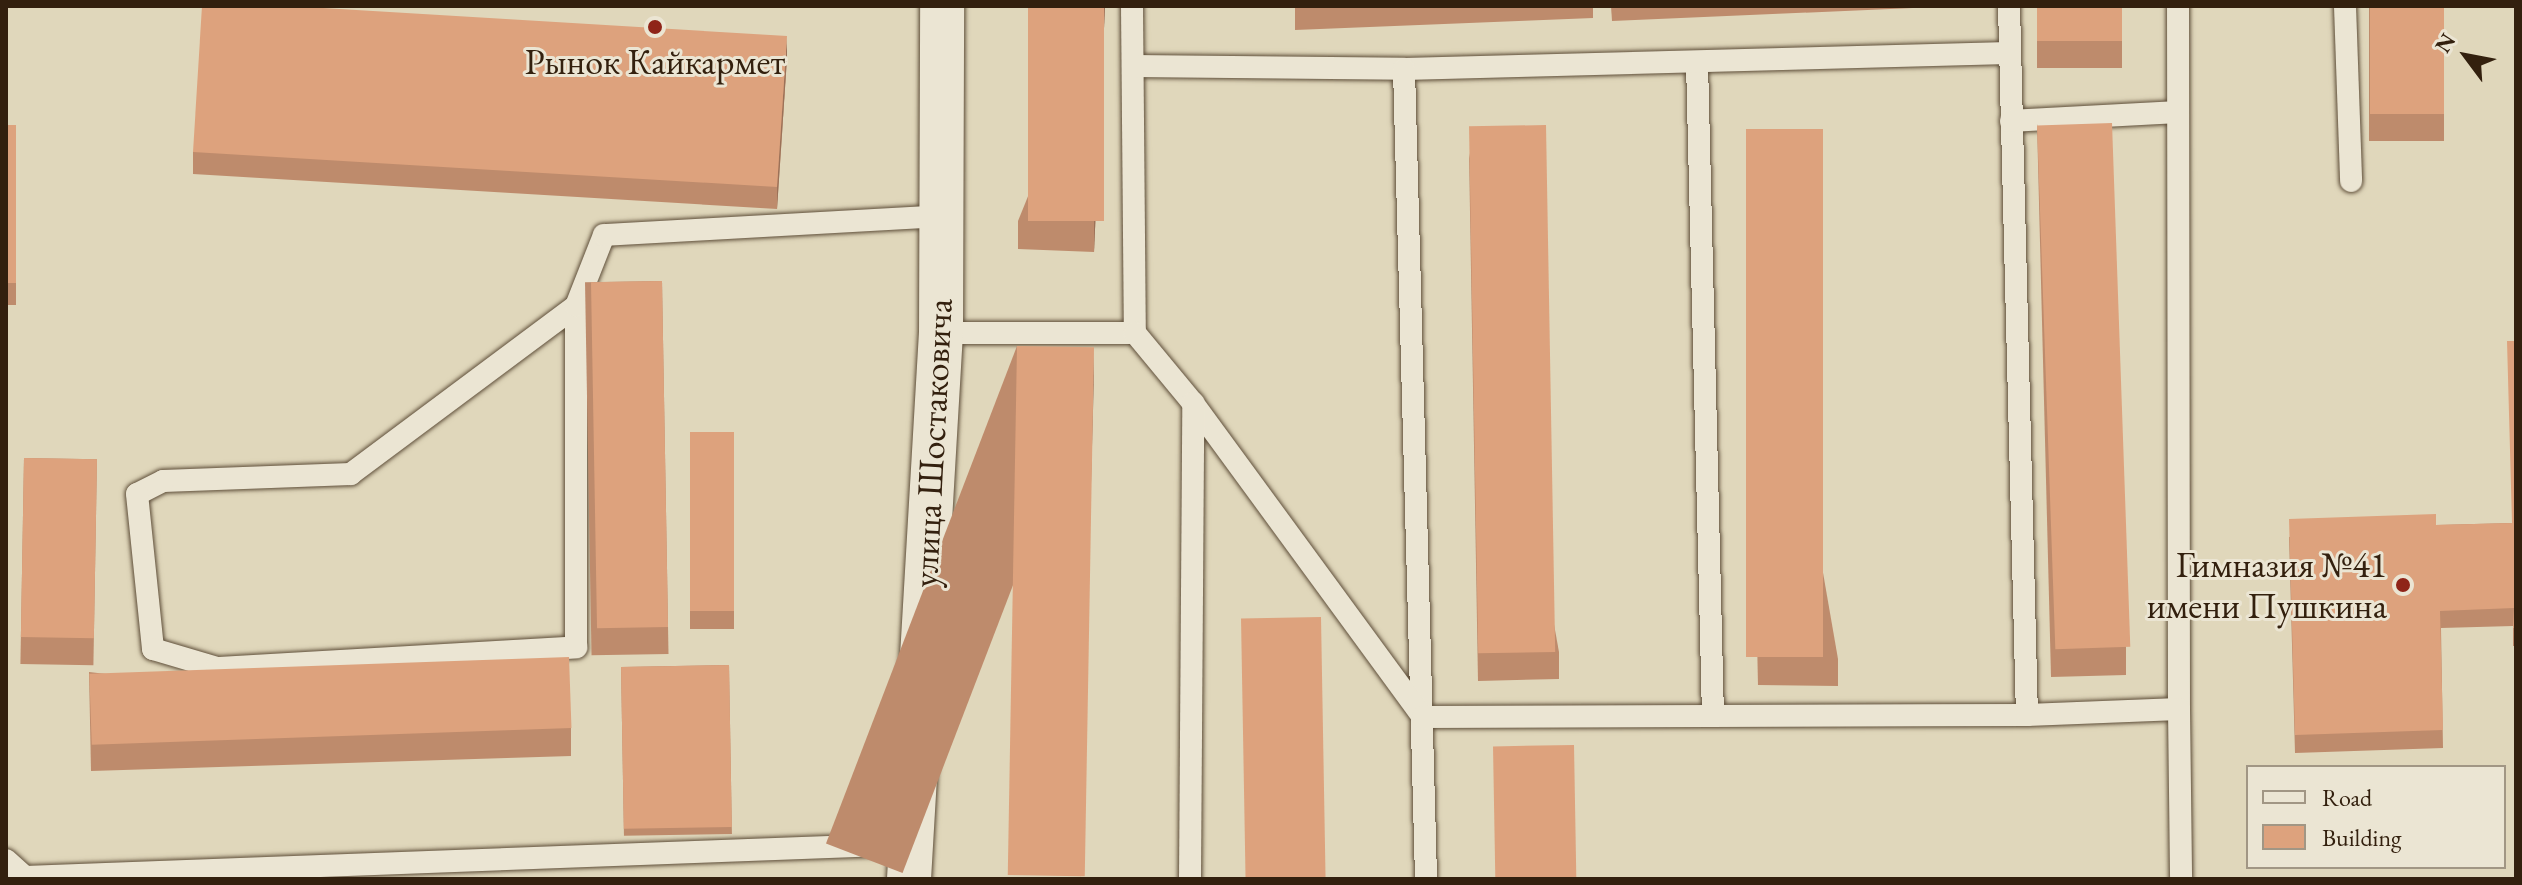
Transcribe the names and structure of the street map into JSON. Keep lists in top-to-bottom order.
{
  "streets": {
    "street": ["улица Шостаковича"]
  },
  "places": ["Рынок Кайкармет", "Гимназия №41 имени Пушкина"],
  "legend": ["Road", "Building"],
  "north": "top left"
}
